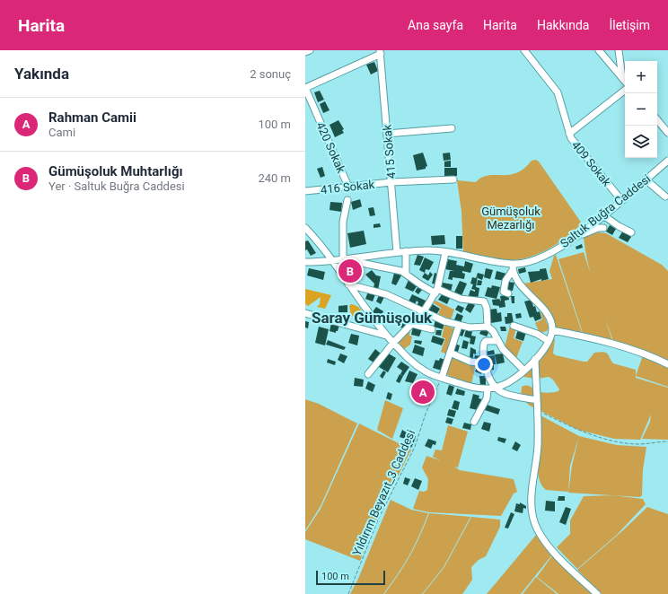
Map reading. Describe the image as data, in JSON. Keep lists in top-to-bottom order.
{
  "streets": {
    "street": [
      "420 Sokak",
      "415 Sokak",
      "409 Sokak",
      "416 Sokak",
      "Saltuk Buğra Caddesi"
    ],
    "path": ["Yıldırım Beyazıt_3 Caddesi"]
  },
  "crossings": [
    ["420 Sokak", "416 Sokak"],
    ["415 Sokak", "416 Sokak"],
    ["415 Sokak", "Saltuk Buğra Caddesi"],
    ["409 Sokak", "Saltuk Buğra Caddesi"]
  ],
  "districts": ["Saray Gümüşoluk"],
  "parks": ["Gümüşoluk Mezarlığı"],
  "scale_bar": "100 m",
  "page": {
    "header": "Harita",
    "nav": [
      "Ana sayfa",
      "Harita",
      "Hakkında",
      "İletişim"
    ],
    "heading": ["Yakında", "2 sonuç"],
    "map_buttons": ["+", "−"],
    "list": [
      {
        "mark": "A",
        "name": "Rahman Camii",
        "note": "Cami",
        "value": "100 m"
      },
      {
        "mark": "B",
        "name": "Gümüşoluk Muhtarlığı",
        "note": "Yer · Saltuk Buğra Caddesi",
        "value": "240 m"
      }
    ],
    "pins": ["B", "A"],
    "scale": "100 m"
  }
}
